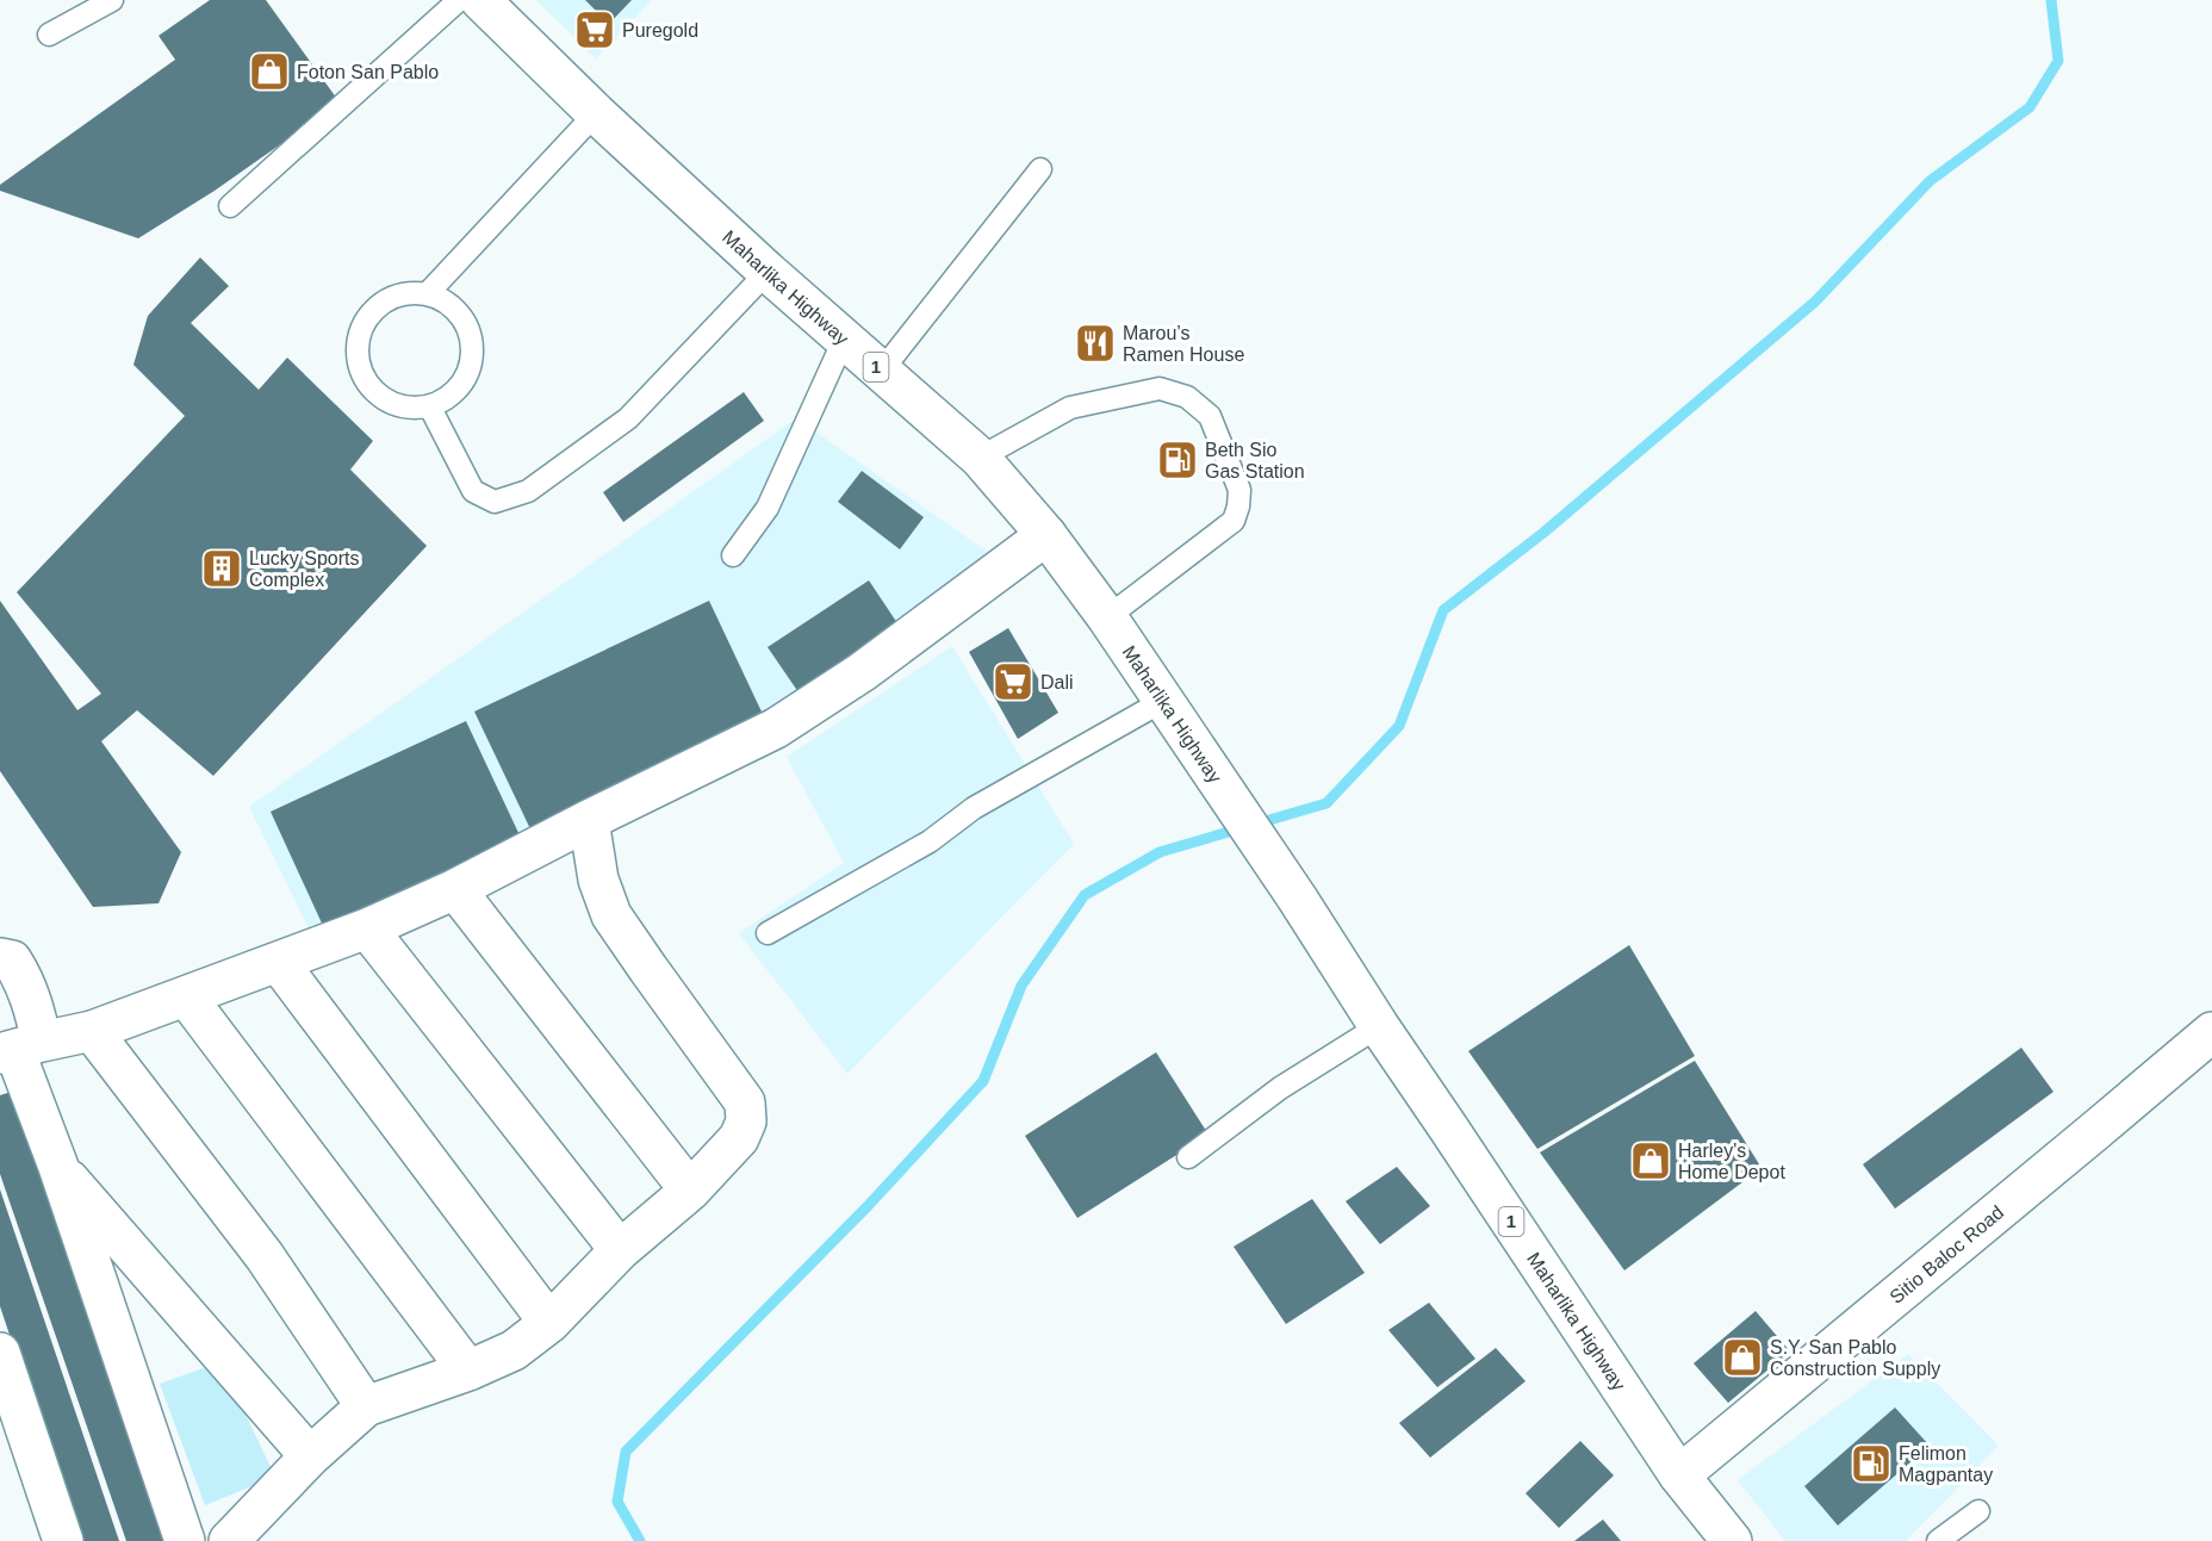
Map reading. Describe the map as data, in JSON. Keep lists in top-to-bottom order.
{
  "streets": {
    "street": ["Maharlika Highway", "1", "Sitio Baloc Road"]
  },
  "crossings": [
    ["Maharlika Highway", "Sitio Baloc Road"]
  ],
  "places": {
    "supermarket": ["Puregold", "Dali"],
    "shop": ["Foton San Pablo", "Harley's Home Depot", "S.Y. San Pablo Construction Supply"],
    "restaurant": ["Marou’s Ramen House"],
    "fuel station": ["Beth Sio Gas Station", "Felimon Magpantay"],
    "building": ["Lucky Sports Complex"]
  }
}
